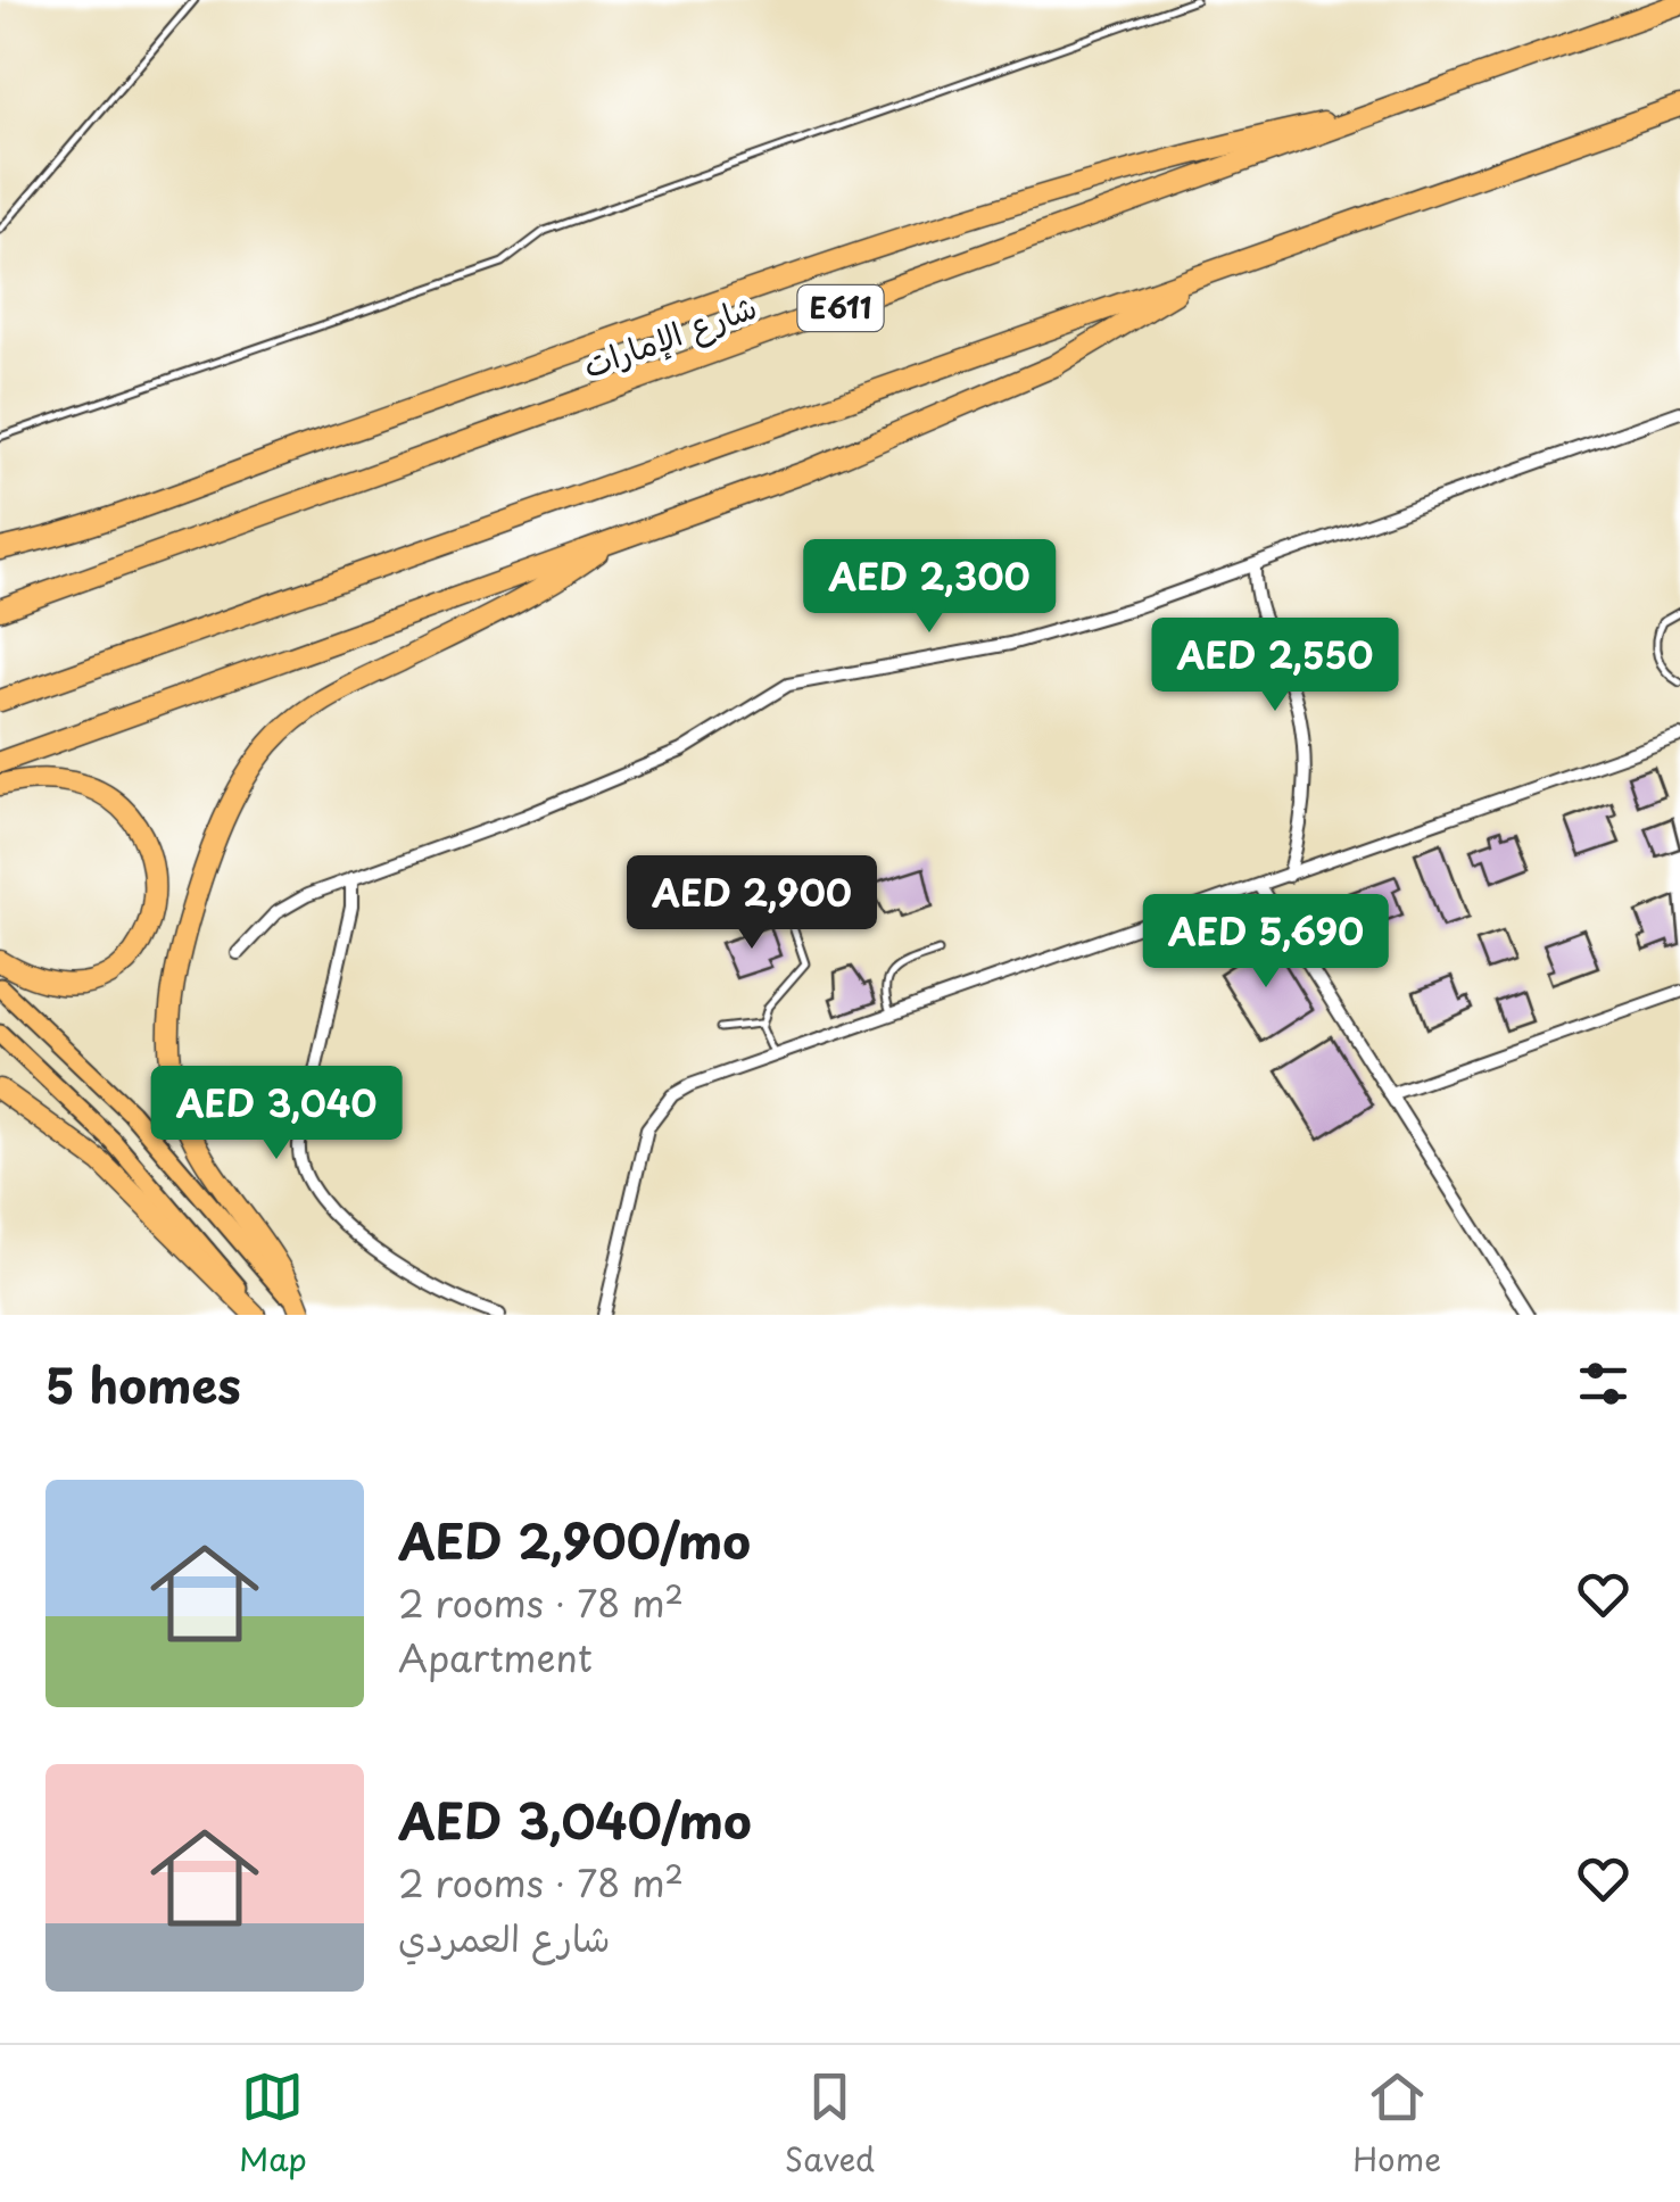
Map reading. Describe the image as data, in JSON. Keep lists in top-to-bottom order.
{
  "streets": {
    "highway": ["E611", "شارع الإمارات"]
  },
  "page": {
    "price": [
      "AED 2,300",
      "AED 2,550",
      "AED 2,900",
      "AED 5,690",
      "AED 3,040"
    ],
    "heading": "5 homes",
    "list": [
      {
        "name": "AED 2,900/mo",
        "note": "2 rooms · 78 m² · Apartment"
      },
      {
        "name": "AED 3,040/mo",
        "note": "2 rooms · 78 m² · شارع العمردي"
      }
    ],
    "tabs": ["Map", "Saved", "Home"]
  }
}
